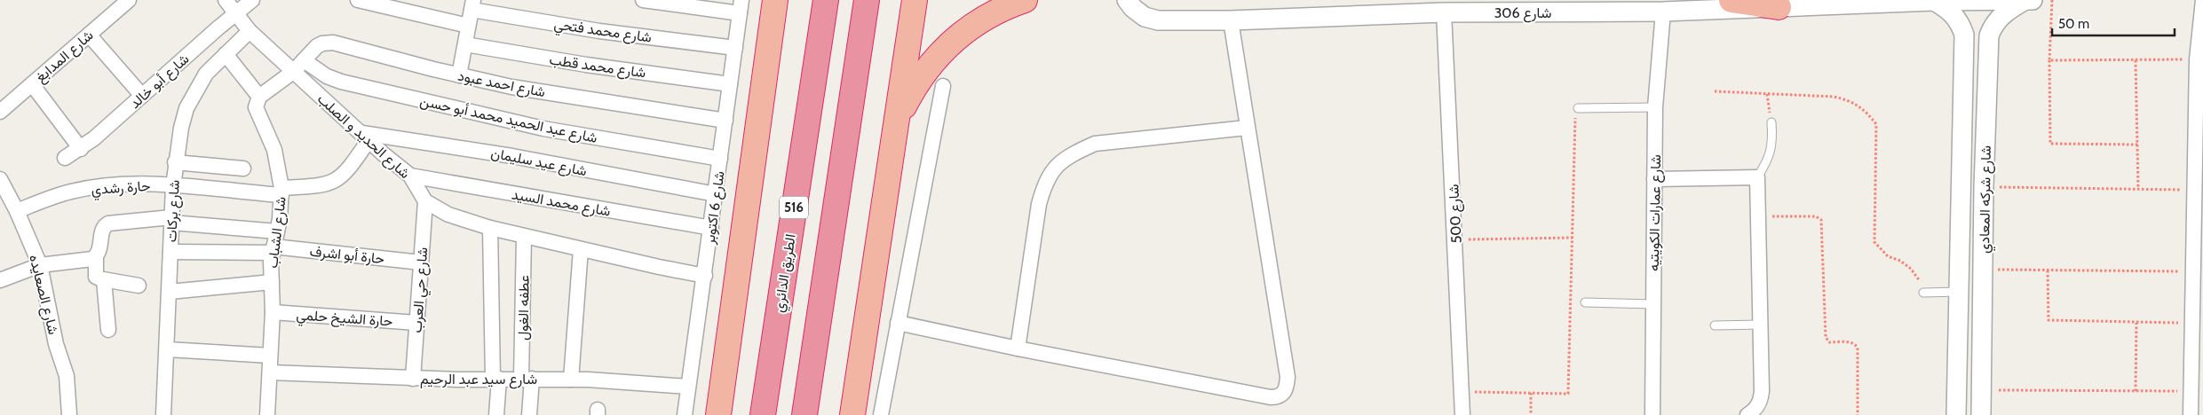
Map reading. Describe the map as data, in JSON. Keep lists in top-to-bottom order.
{
  "streets": {
    "highway": ["516", "الطريق الدائري"],
    "street": [
      "شارع 306",
      "شارع محمد فتحي",
      "شارع المدابغ",
      "شارع محمد قطب",
      "شارع أبو خالد",
      "شارع احمد عبود",
      "شارع عبد الحميد محمد أبو حسن",
      "شارع الحديد و الصلب",
      "شارع عيد سليمان",
      "حارة رشدي",
      "شارع شركه المعادي",
      "شارع محمد السيد",
      "شارع 6 اكتوبر",
      "شارع بركات",
      "شارع عمارات الكويتيه",
      "شارع 500",
      "شارع الشباب",
      "حارة أبو اشرف",
      "شارع حي العرب",
      "شارع الصعايده",
      "عطفه الغول",
      "حارة الشيخ حلمي",
      "شارع سيد عبد الرحيم"
    ]
  },
  "crossings": [
    ["شارع 306", "شارع شركه المعادي"],
    ["شارع 306", "شارع عمارات الكويتيه"],
    ["شارع 306", "شارع 500"],
    ["شارع محمد فتحي", "شارع 6 اكتوبر"],
    ["شارع محمد قطب", "شارع 6 اكتوبر"],
    ["شارع أبو خالد", "شارع الحديد و الصلب"],
    ["شارع احمد عبود", "شارع عبد الحميد محمد أبو حسن"],
    ["شارع احمد عبود", "شارع الحديد و الصلب"],
    ["شارع احمد عبود", "شارع 6 اكتوبر"],
    ["شارع عبد الحميد محمد أبو حسن", "شارع 6 اكتوبر"],
    ["شارع الحديد و الصلب", "شارع عيد سليمان"],
    ["شارع الحديد و الصلب", "حارة رشدي"],
    ["شارع الحديد و الصلب", "شارع محمد السيد"],
    ["شارع الحديد و الصلب", "شارع 6 اكتوبر"],
    ["شارع الحديد و الصلب", "شارع بركات"],
    ["شارع الحديد و الصلب", "شارع حي العرب"],
    ["شارع الحديد و الصلب", "عطفه الغول"],
    ["شارع عيد سليمان", "حارة رشدي"],
    ["شارع عيد سليمان", "شارع 6 اكتوبر"],
    ["حارة رشدي", "شارع بركات"],
    ["حارة رشدي", "شارع الشباب"],
    ["حارة رشدي", "شارع الصعايده"],
    ["شارع محمد السيد", "شارع 6 اكتوبر"],
    ["شارع 6 اكتوبر", "شارع سيد عبد الرحيم"],
    ["شارع بركات", "حارة أبو اشرف"],
    ["شارع الشباب", "حارة أبو اشرف"],
    ["شارع الشباب", "حارة الشيخ حلمي"],
    ["شارع الشباب", "شارع سيد عبد الرحيم"],
    ["حارة أبو اشرف", "شارع حي العرب"],
    ["شارع حي العرب", "حارة الشيخ حلمي"],
    ["شارع حي العرب", "شارع سيد عبد الرحيم"],
    ["عطفه الغول", "شارع سيد عبد الرحيم"]
  ],
  "scale_bar": "50 m"
}
